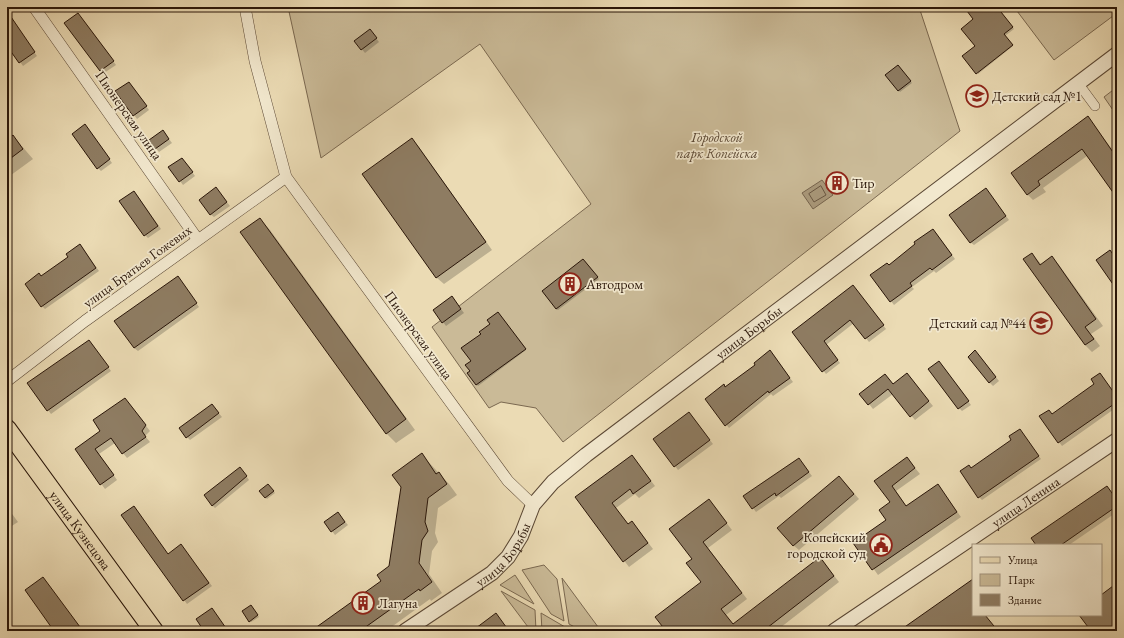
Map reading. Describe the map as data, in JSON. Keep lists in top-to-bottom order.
{
  "streets": {
    "main road": ["улица Кузнецова"],
    "street": [
      "Пионерская улица",
      "улица Братьев Гожевых",
      "улица Борьбы",
      "улица Ленина"
    ]
  },
  "crossings": [
    ["Пионерская улица", "улица Братьев Гожевых"],
    ["Пионерская улица", "улица Борьбы"]
  ],
  "parks": ["Городской парк Копейска"],
  "places": {
    "school or university": ["Детский сад №1", "Детский сад №44"],
    "building": ["Тир", "Автодром", "Лагуна"],
    "public building": ["Копейский городской суд"]
  },
  "legend": ["Улица", "Парк", "Здание"]
}
